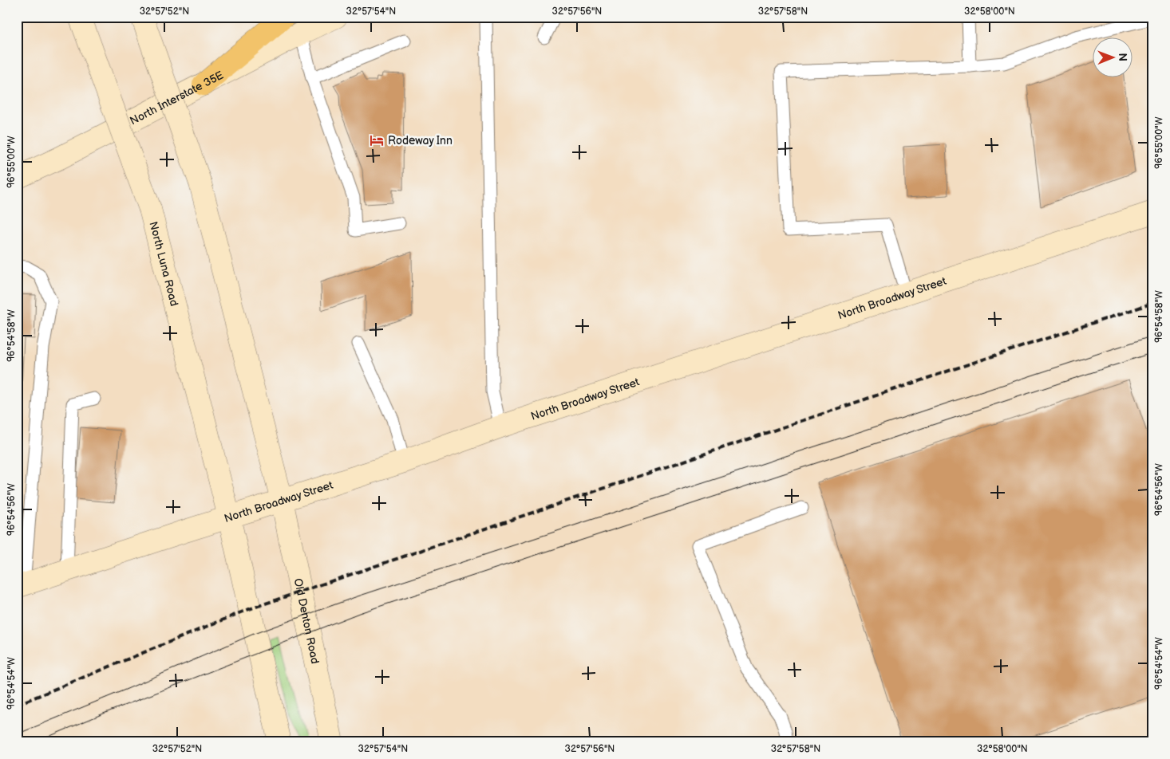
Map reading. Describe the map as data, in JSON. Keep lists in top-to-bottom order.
{
  "streets": {
    "main road": [
      "North Interstate 35E",
      "North Luna Road",
      "North Broadway Street",
      "Old Denton Road"
    ]
  },
  "crossings": [
    ["North Luna Road", "North Broadway Street"],
    ["North Broadway Street", "Old Denton Road"]
  ],
  "places": {
    "hotel": ["Rodeway Inn"]
  },
  "north": "right",
  "coordinates": [
    "32°57'52\"N",
    "32°57'54\"N",
    "32°57'56\"N",
    "32°57'58\"N",
    "32°58'00\"N",
    "96°55'00\"W",
    "96°54'58\"W",
    "96°54'56\"W",
    "96°54'54\"W"
  ]
}
